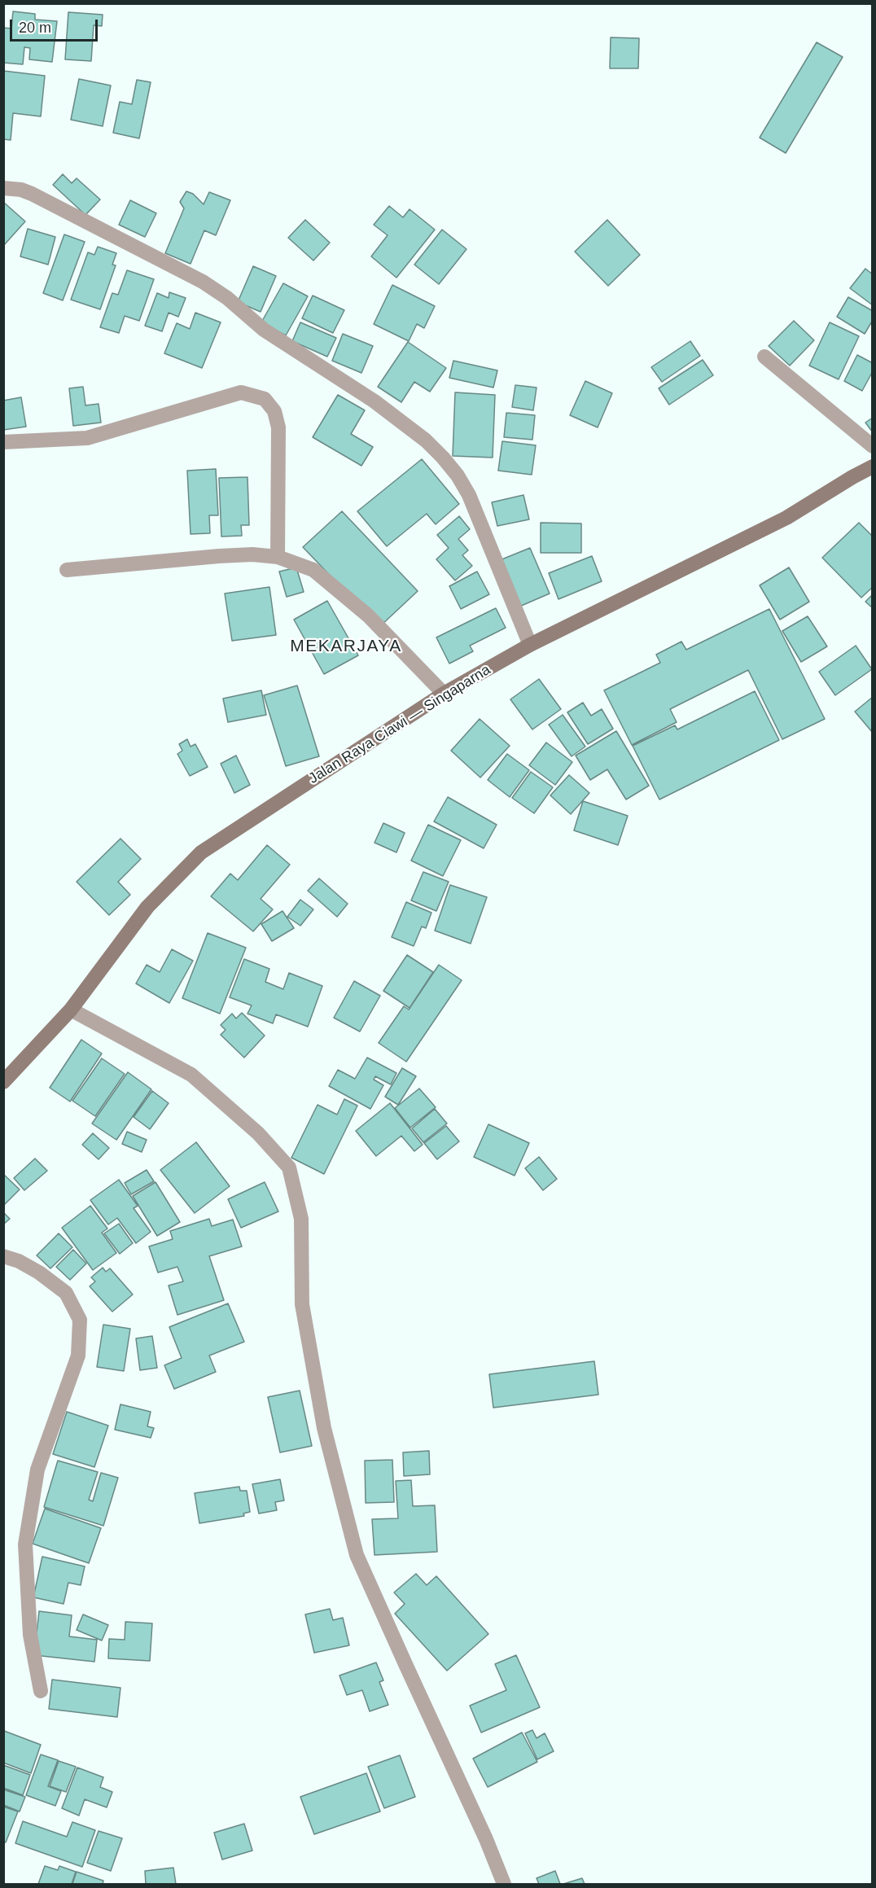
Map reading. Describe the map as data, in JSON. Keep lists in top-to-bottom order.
{
  "streets": {
    "main road": ["Jalan Raya Ciawi — Singaparna"]
  },
  "districts": ["MEKARJAYA"],
  "scale_bar": "20 m"
}
